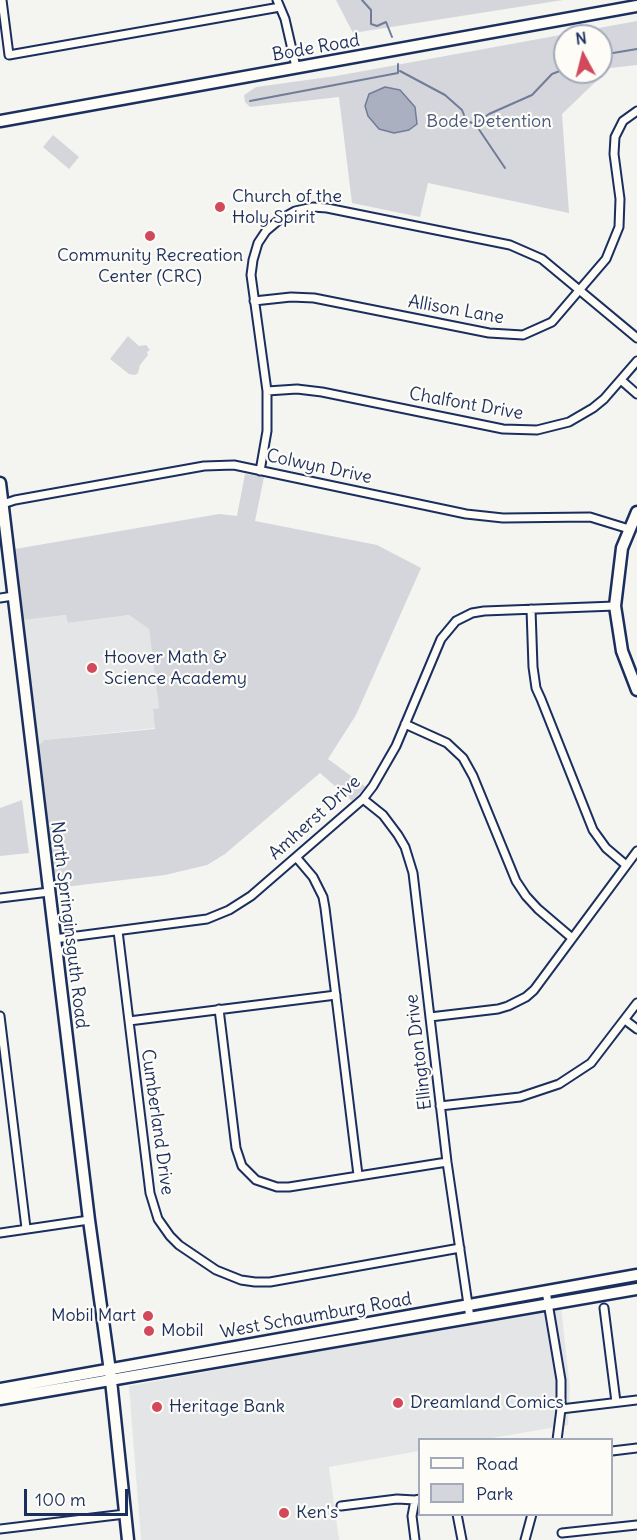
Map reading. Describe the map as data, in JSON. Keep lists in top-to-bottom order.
{
  "streets": {
    "street": [
      "Bode Road",
      "Allison Lane",
      "Chalfont Drive",
      "Colwyn Drive",
      "Amherst Drive",
      "North Springinsguth Road",
      "Ellington Drive",
      "Cumberland Drive",
      "West Schaumburg Road"
    ]
  },
  "crossings": [
    ["Colwyn Drive", "North Springinsguth Road"],
    ["Amherst Drive", "North Springinsguth Road"],
    ["Amherst Drive", "Ellington Drive"],
    ["Amherst Drive", "Cumberland Drive"],
    ["North Springinsguth Road", "West Schaumburg Road"],
    ["Ellington Drive", "Cumberland Drive"],
    ["Ellington Drive", "West Schaumburg Road"]
  ],
  "parks": ["Bode Detention"],
  "places": [
    "Church of the Holy Spirit",
    "Community Recreation Center (CRC)",
    "Hoover Math & Science Academy",
    "Mobil Mart",
    "Mobil",
    "Dreamland Comics",
    "Heritage Bank",
    "Ken's"
  ],
  "legend": ["Road", "Park"],
  "scale_bar": "100 m",
  "north": "top"
}
